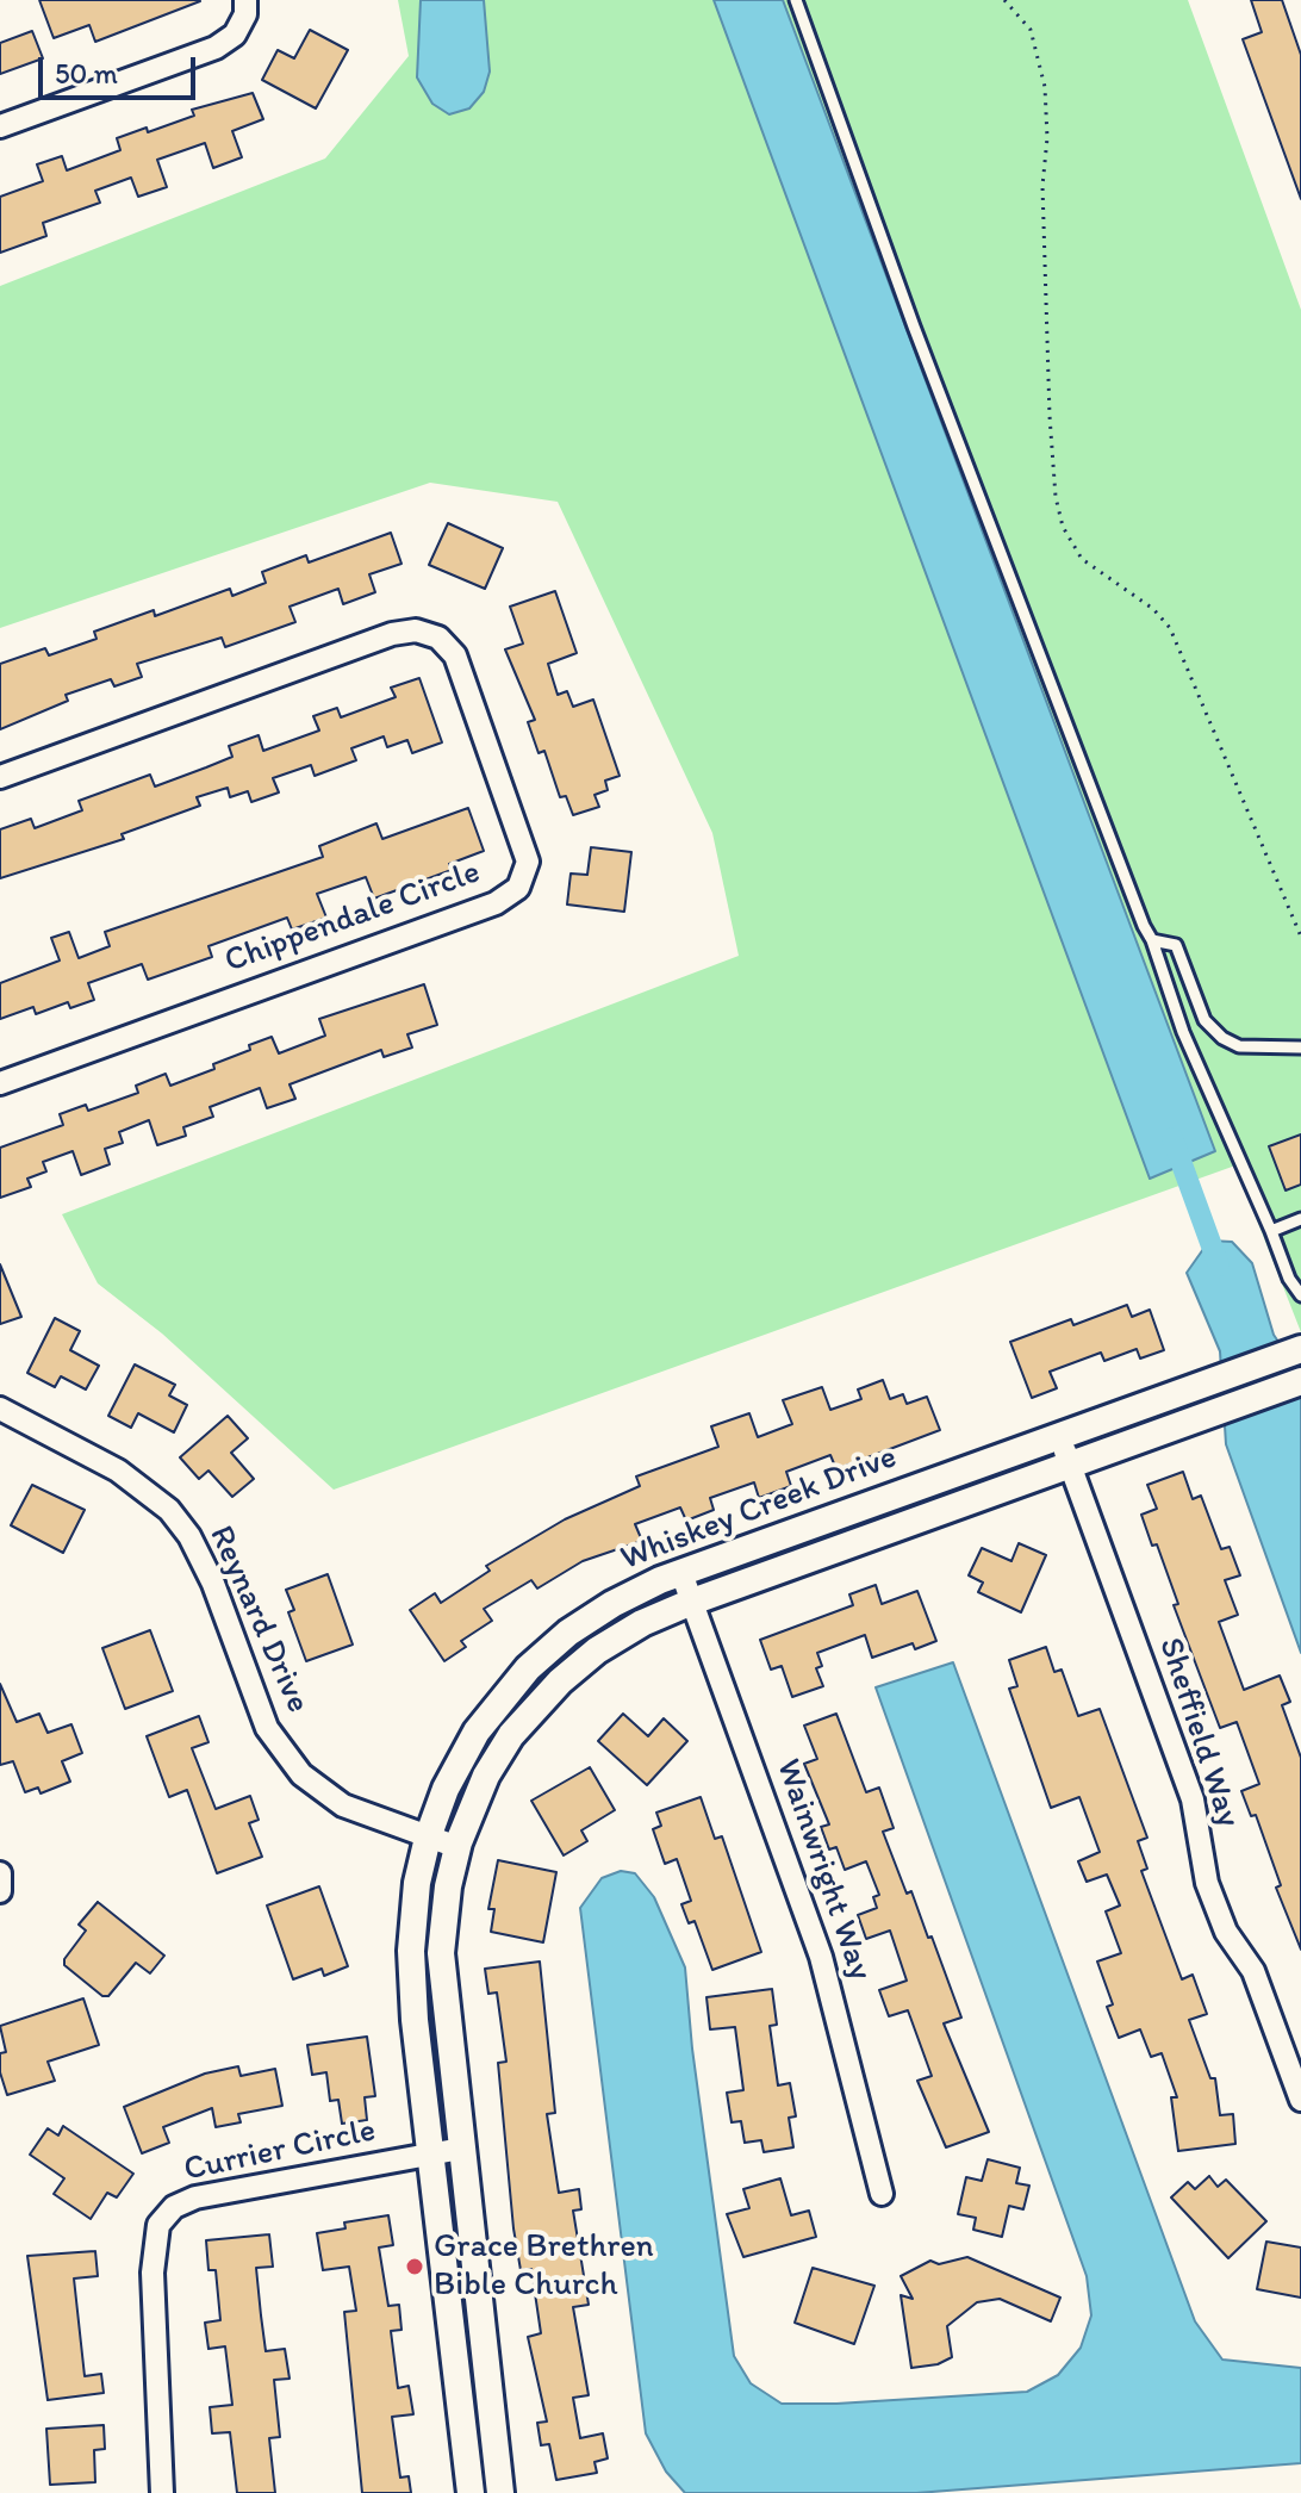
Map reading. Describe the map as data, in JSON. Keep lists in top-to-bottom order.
{
  "streets": {
    "street": [
      "Chippendale Circle",
      "Whiskey Creek Drive",
      "Reynard Drive",
      "Sheffield Way",
      "Wainwright Way",
      "Currier Circle"
    ]
  },
  "crossings": [
    ["Whiskey Creek Drive", "Reynard Drive"],
    ["Whiskey Creek Drive", "Sheffield Way"],
    ["Whiskey Creek Drive", "Wainwright Way"],
    ["Whiskey Creek Drive", "Currier Circle"]
  ],
  "places": ["Grace Brethren Bible Church"],
  "scale_bar": "50 m"
}
